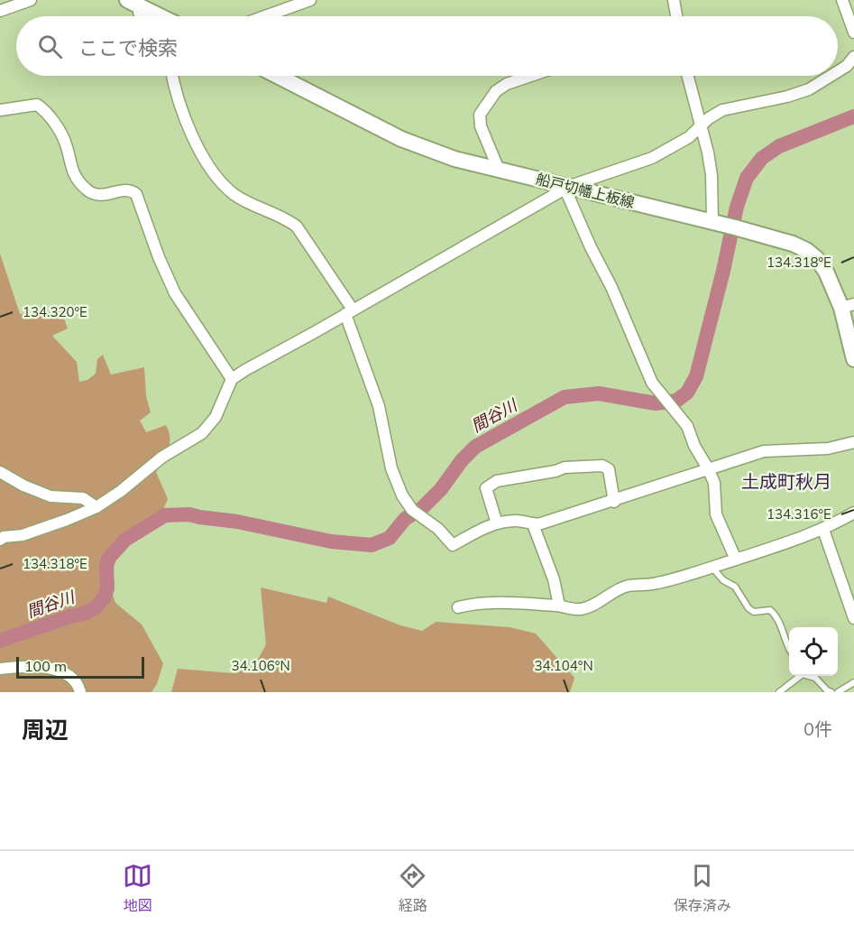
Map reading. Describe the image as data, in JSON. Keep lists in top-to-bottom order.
{
  "streets": {
    "main road": ["船戸切幡上板線"]
  },
  "districts": ["土成町秋月"],
  "water": ["間谷川"],
  "scale_bar": "100 m",
  "page": {
    "search": "ここで検索",
    "scale": "100 m",
    "heading": ["周辺", "0件"],
    "nav": ["地図", "経路", "保存済み"]
  },
  "coordinates": [
    "134.318°E",
    "134.320°E",
    "134.316°E",
    "34.106°N",
    "34.104°N"
  ]
}
